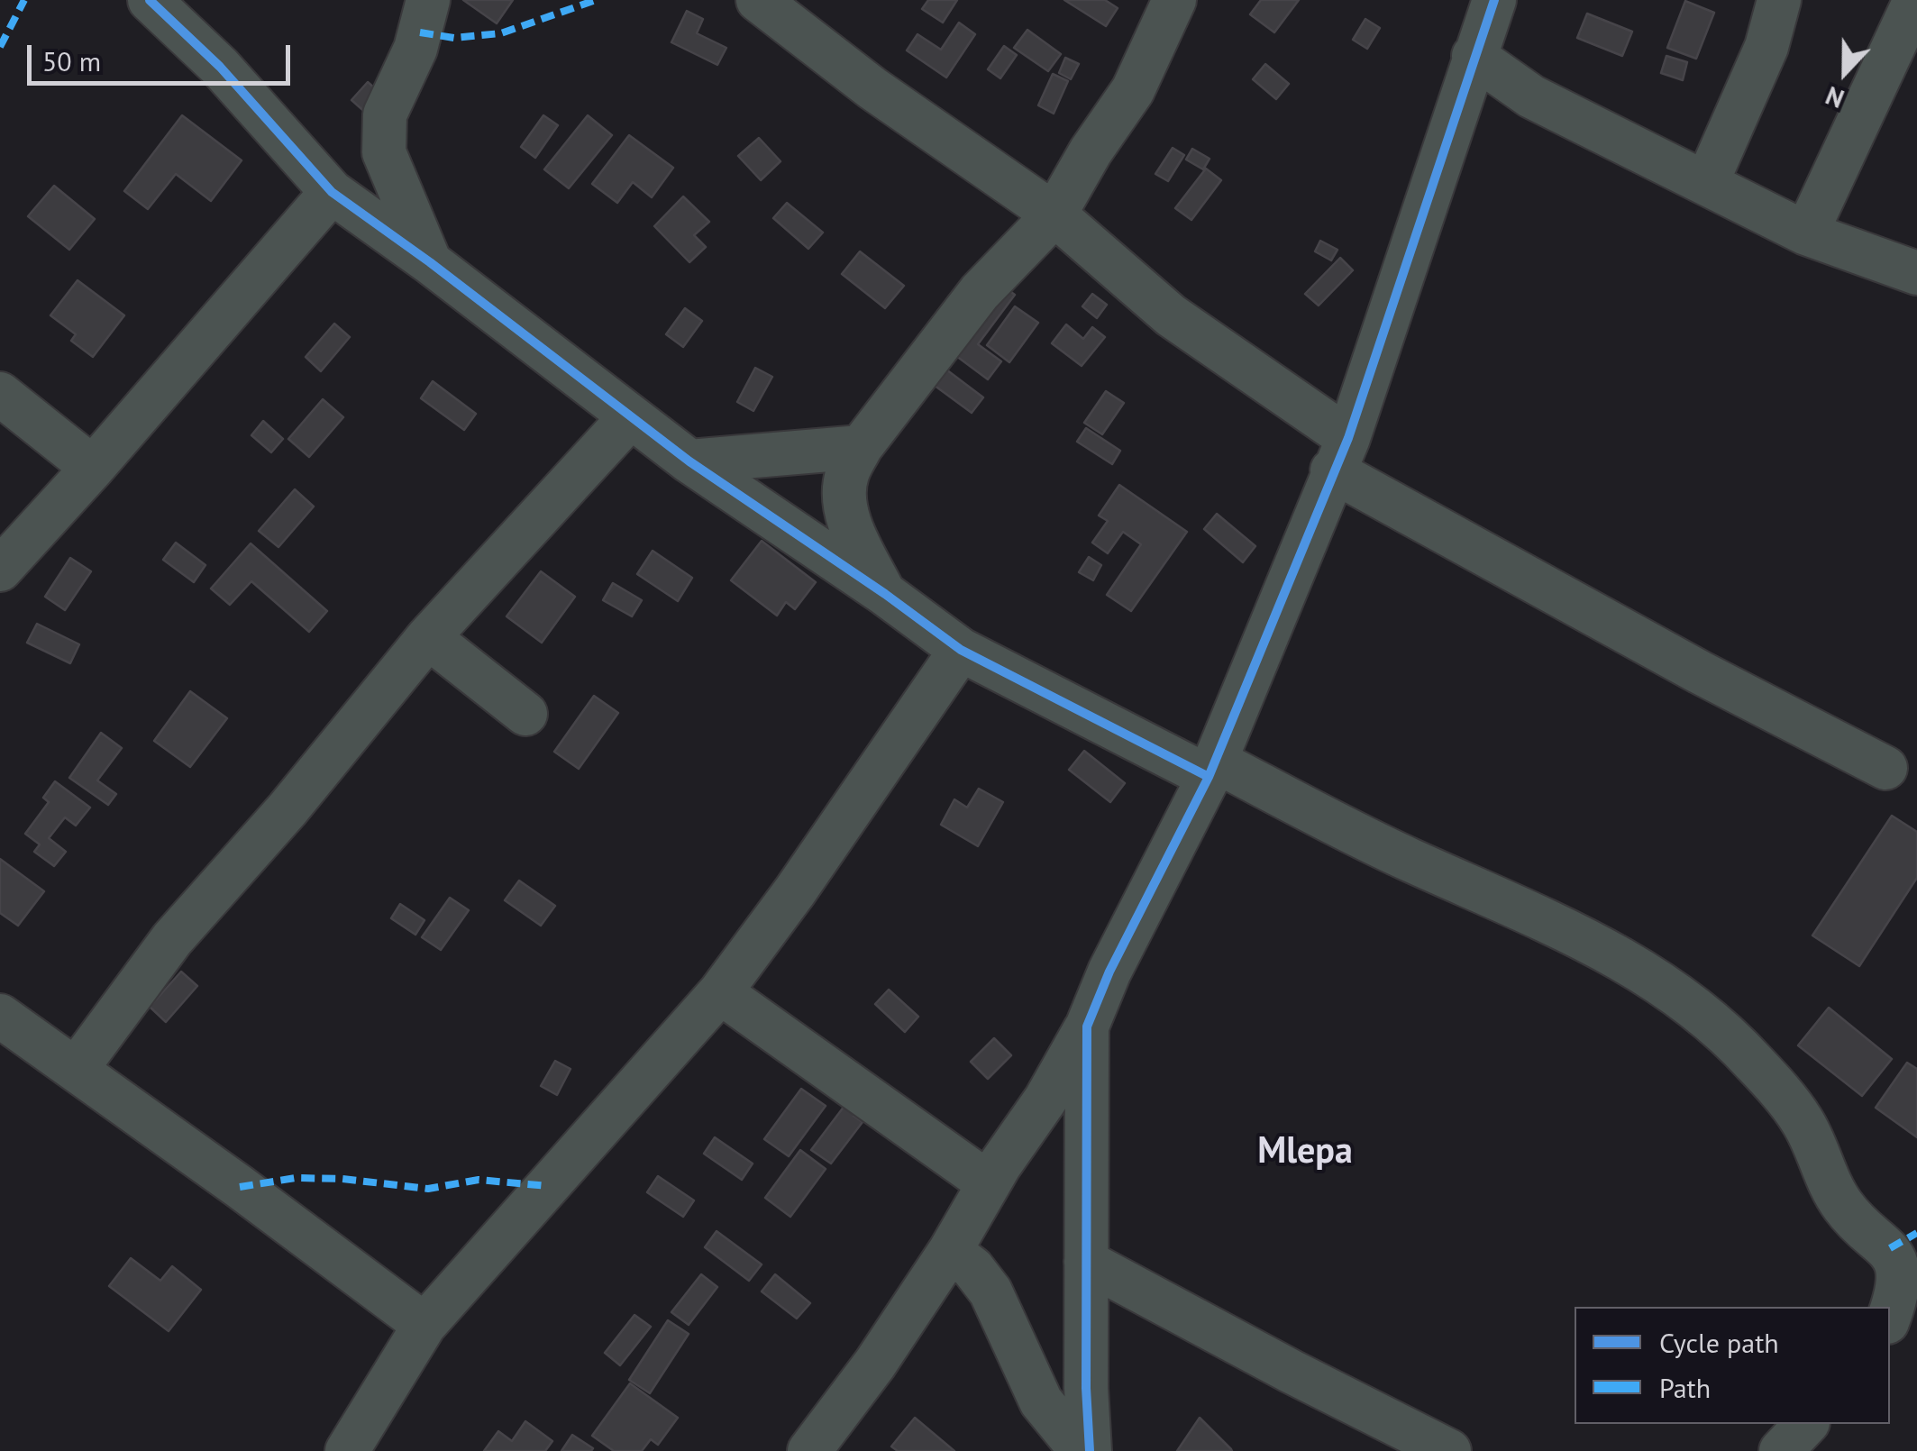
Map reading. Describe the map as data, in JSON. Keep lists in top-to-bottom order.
{
  "districts": ["Mlepa"],
  "legend": ["Cycle path", "Path"],
  "scale_bar": "50 m",
  "north": "bottom"
}
